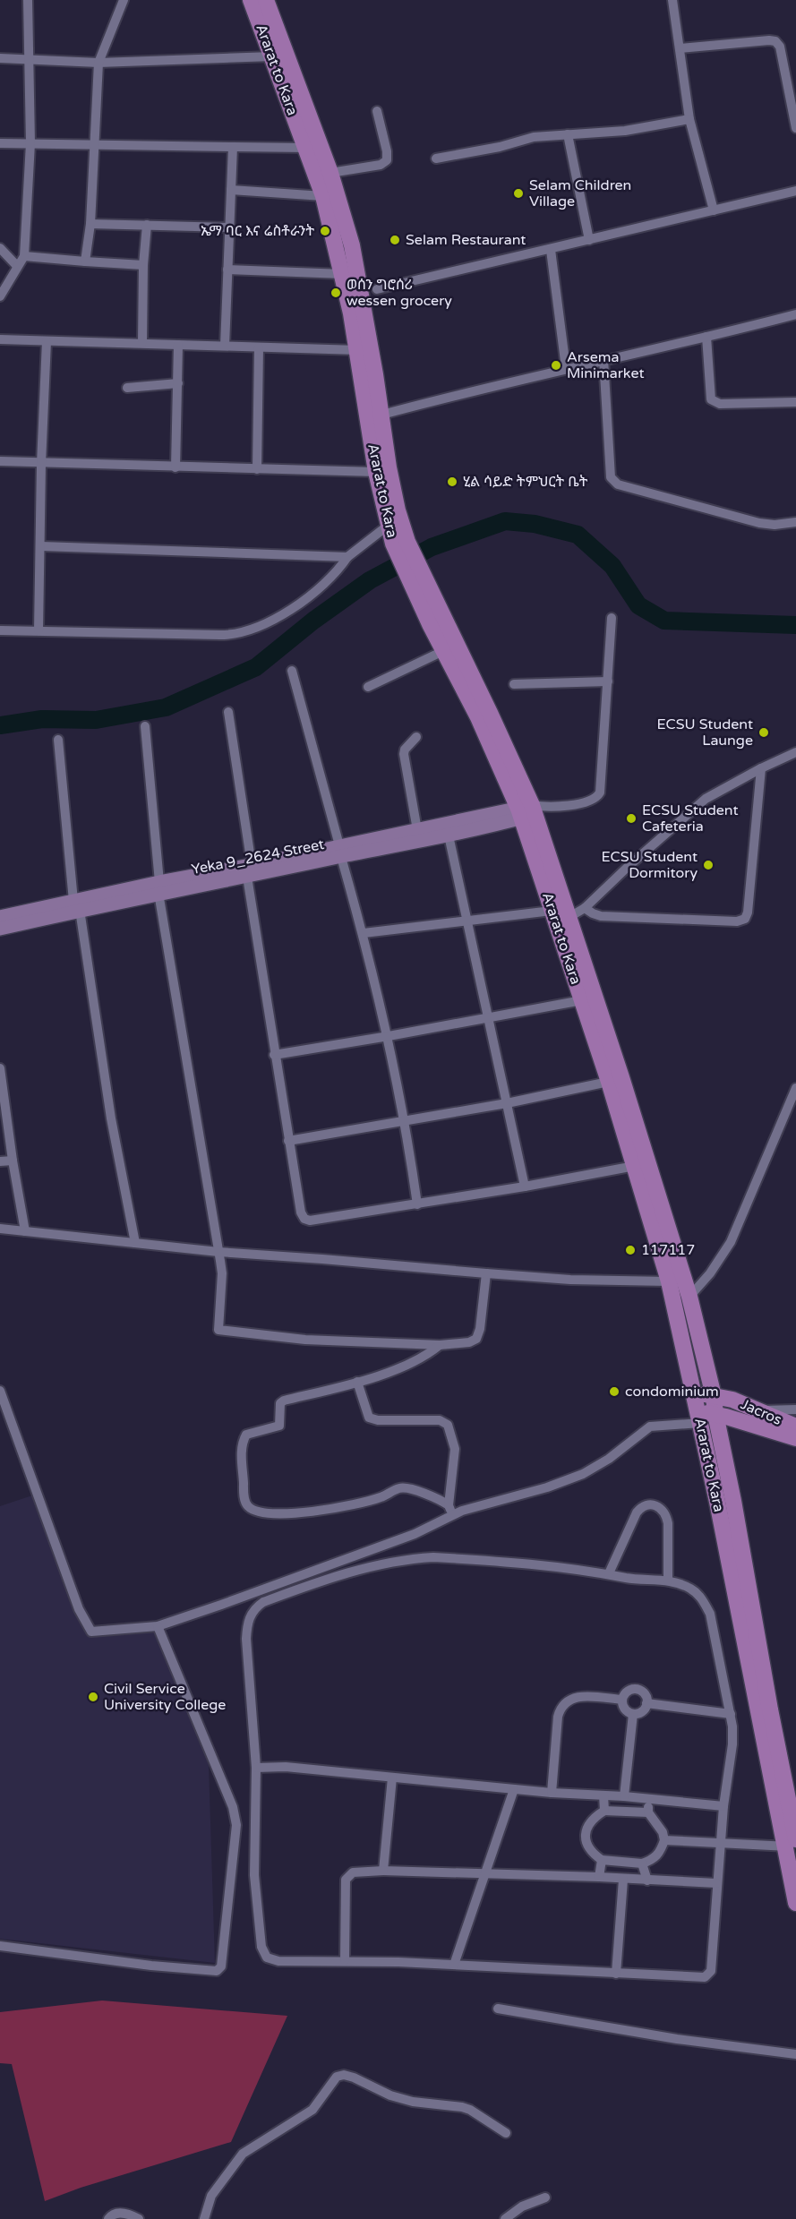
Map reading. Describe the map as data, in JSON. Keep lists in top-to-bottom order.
{
  "streets": {
    "main road": ["Ararat to Kara", "Yeka 9_2624 Street", "Jacros"]
  },
  "crossings": [
    ["Ararat to Kara", "Yeka 9_2624 Street"],
    ["Ararat to Kara", "Jacros"]
  ],
  "places": [
    "Selam Children Village",
    "ኤማ ባር እና ሬስቶራንት",
    "Selam Restaurant",
    "ወሰን ግሮሰሪ wessen grocery",
    "Arsema Minimarket",
    "ሂል ሳይድ ትምህርት ቤት",
    "ECSU Student Launge",
    "ECSU Student Cafeteria",
    "ECSU Student Dormitory",
    "117117",
    "condominium",
    "Civil Service University College"
  ]
}
